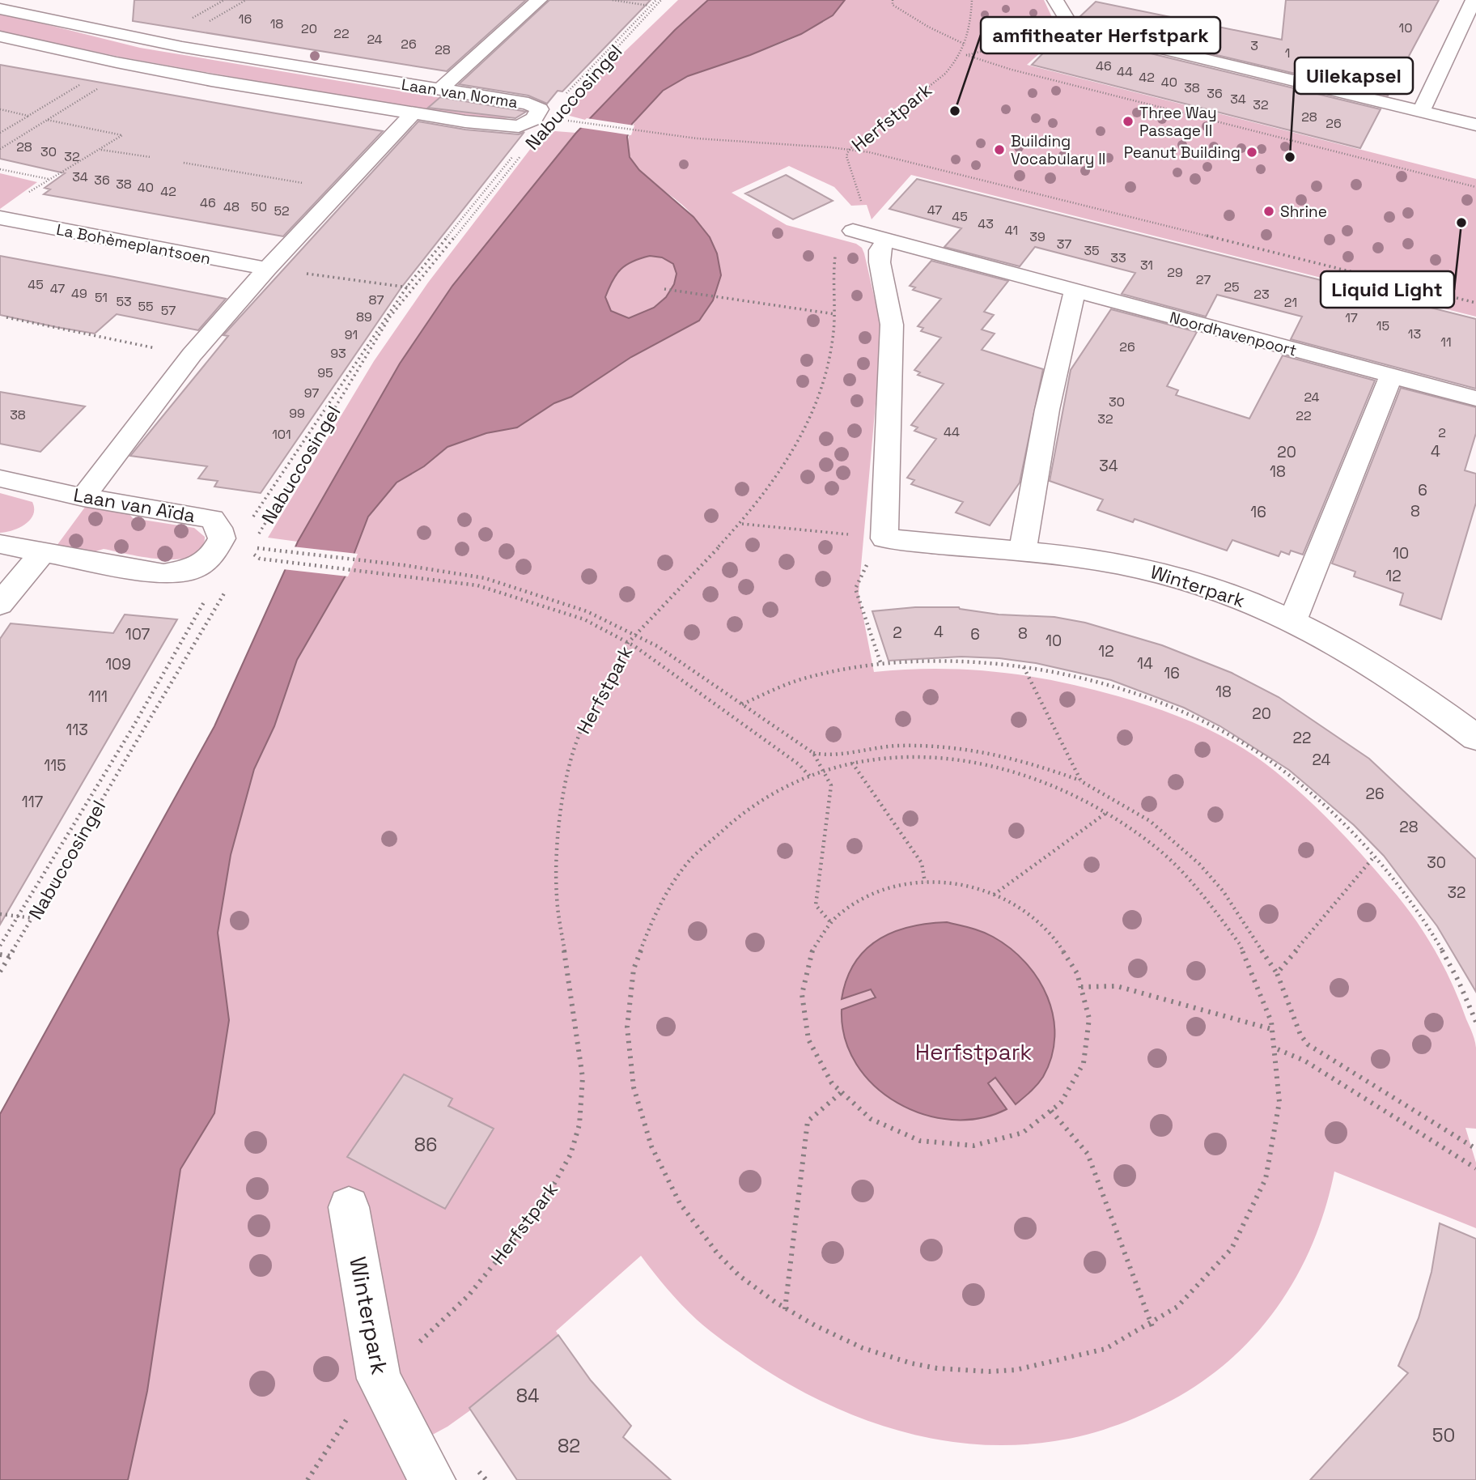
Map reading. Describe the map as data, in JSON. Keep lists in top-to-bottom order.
{
  "streets": {
    "street": [
      "Laan van Norma",
      "La Bohèmeplantsoen",
      "Noordhavenpoort",
      "Laan van Aïda",
      "Winterpark"
    ],
    "path": ["Nabuccosingel", "Herfstpark"]
  },
  "crossings": [
    ["Herfstpark", "Noordhavenpoort"],
    ["Herfstpark", "Winterpark"]
  ],
  "parks": ["Herfstpark"],
  "places": [
    "amfitheater Herfstpark",
    "Three Way Passage II",
    "Building Vocabulary II",
    "Peanut Building",
    "Uilekapsel",
    "Shrine",
    "Liquid Light"
  ],
  "house_numbers": [
    "16",
    "18",
    "10",
    "20",
    "22",
    "24",
    "26",
    "3",
    "28",
    "1",
    "46",
    "44",
    "42",
    "40",
    "38",
    "36",
    "34",
    "32",
    "28",
    "26",
    "28",
    "30",
    "32",
    "34",
    "36",
    "38",
    "40",
    "42",
    "46",
    "48",
    "50",
    "47",
    "52",
    "45",
    "43",
    "41",
    "39",
    "37",
    "35",
    "33",
    "31",
    "29",
    "27",
    "45",
    "25",
    "47",
    "49",
    "23",
    "51",
    "87",
    "53",
    "21",
    "55",
    "57",
    "89",
    "17",
    "15",
    "13",
    "91",
    "11",
    "26",
    "93",
    "95",
    "97",
    "24",
    "30",
    "99",
    "38",
    "22",
    "32",
    "44",
    "2",
    "101",
    "4",
    "20",
    "34",
    "18",
    "6",
    "8",
    "16",
    "10",
    "12",
    "4",
    "2",
    "8",
    "107",
    "6",
    "10",
    "12",
    "14",
    "109",
    "16",
    "18",
    "111",
    "20",
    "113",
    "22",
    "24",
    "115",
    "26",
    "117",
    "28",
    "30",
    "32",
    "86",
    "84",
    "50",
    "82"
  ]
}
